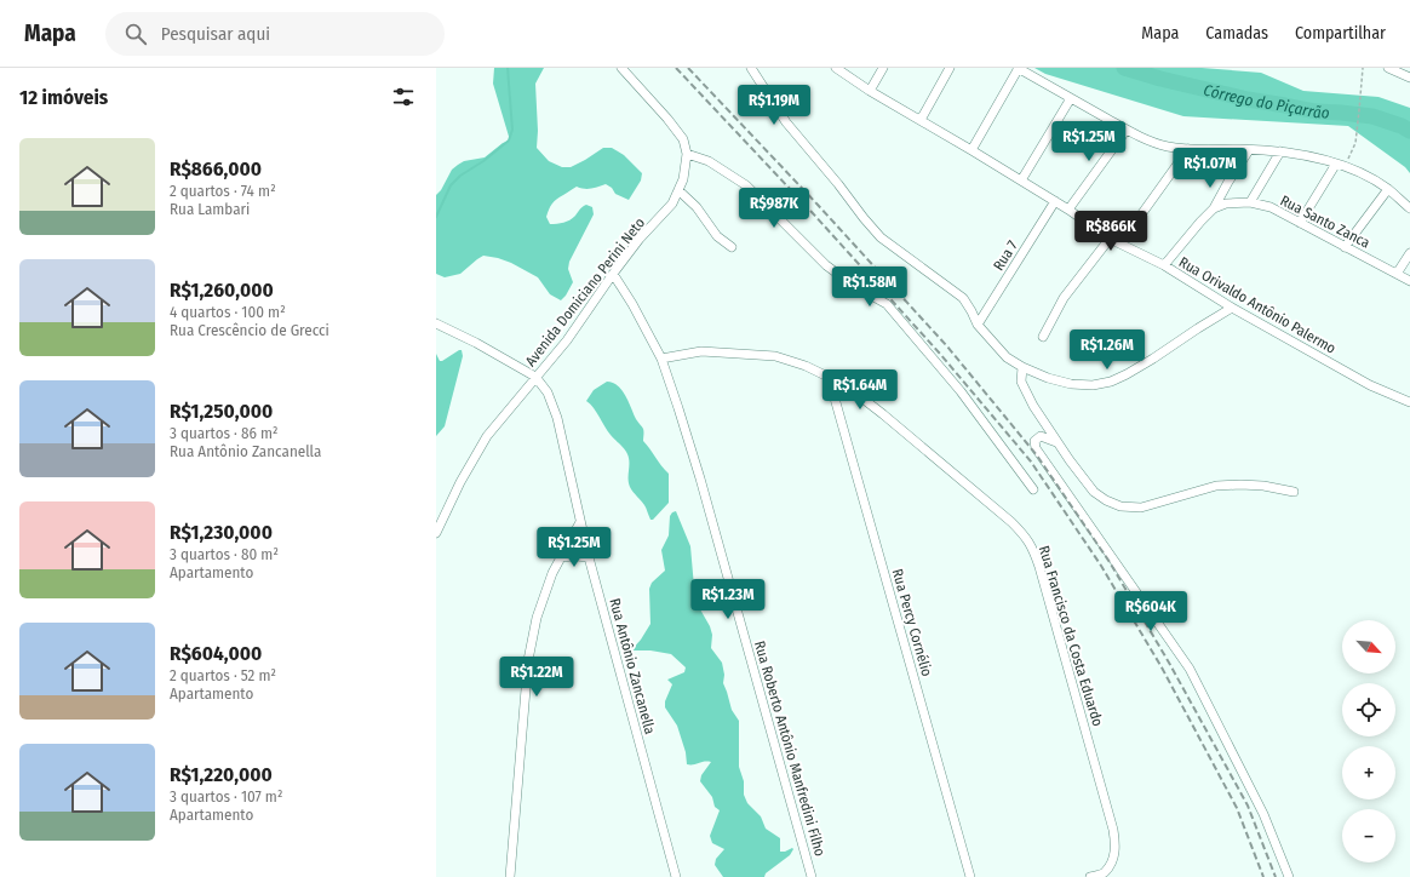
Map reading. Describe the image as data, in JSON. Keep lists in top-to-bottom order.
{
  "streets": {
    "street": [
      "Rua Santo Zanca",
      "Rua 7",
      "Avenida Domiciano Perini Neto",
      "Rua Orivaldo Antônio Palermo",
      "Rua Percy Cornélio",
      "Rua Francisco da Costa Eduardo",
      "Rua Antônio Zancanella",
      "Rua Roberto Antônio Manfredini Filho"
    ]
  },
  "crossings": [
    ["Rua 7", "Rua Orivaldo Antônio Palermo"],
    ["Avenida Domiciano Perini Neto", "Rua Antônio Zancanella"],
    ["Avenida Domiciano Perini Neto", "Rua Roberto Antônio Manfredini Filho"],
    ["Rua Percy Cornélio", "Rua Francisco da Costa Eduardo"],
    ["Rua Francisco da Costa Eduardo", "Rua Roberto Antônio Manfredini Filho"]
  ],
  "water": ["Córrego do Piçarrão"],
  "north": "bottom right",
  "page": {
    "header": "Mapa",
    "search": "Pesquisar aqui",
    "nav": ["Mapa", "Camadas", "Compartilhar"],
    "heading": "12 imóveis",
    "price": [
      "R$1.19M",
      "R$1.25M",
      "R$1.07M",
      "R$987K",
      "R$866K",
      "R$1.58M",
      "R$1.26M",
      "R$1.64M",
      "R$1.25M",
      "R$1.23M",
      "R$604K",
      "R$1.22M"
    ],
    "list": [
      {
        "name": "R$866,000",
        "note": "2 quartos · 74 m² · Rua Lambari"
      },
      {
        "name": "R$1,260,000",
        "note": "4 quartos · 100 m² · Rua Crescêncio de Grecci"
      },
      {
        "name": "R$1,250,000",
        "note": "3 quartos · 86 m² · Rua Antônio Zancanella"
      },
      {
        "name": "R$1,230,000",
        "note": "3 quartos · 80 m² · Apartamento"
      },
      {
        "name": "R$604,000",
        "note": "2 quartos · 52 m² · Apartamento"
      },
      {
        "name": "R$1,220,000",
        "note": "3 quartos · 107 m² · Apartamento"
      }
    ],
    "map_buttons": ["+", "−"]
  }
}
